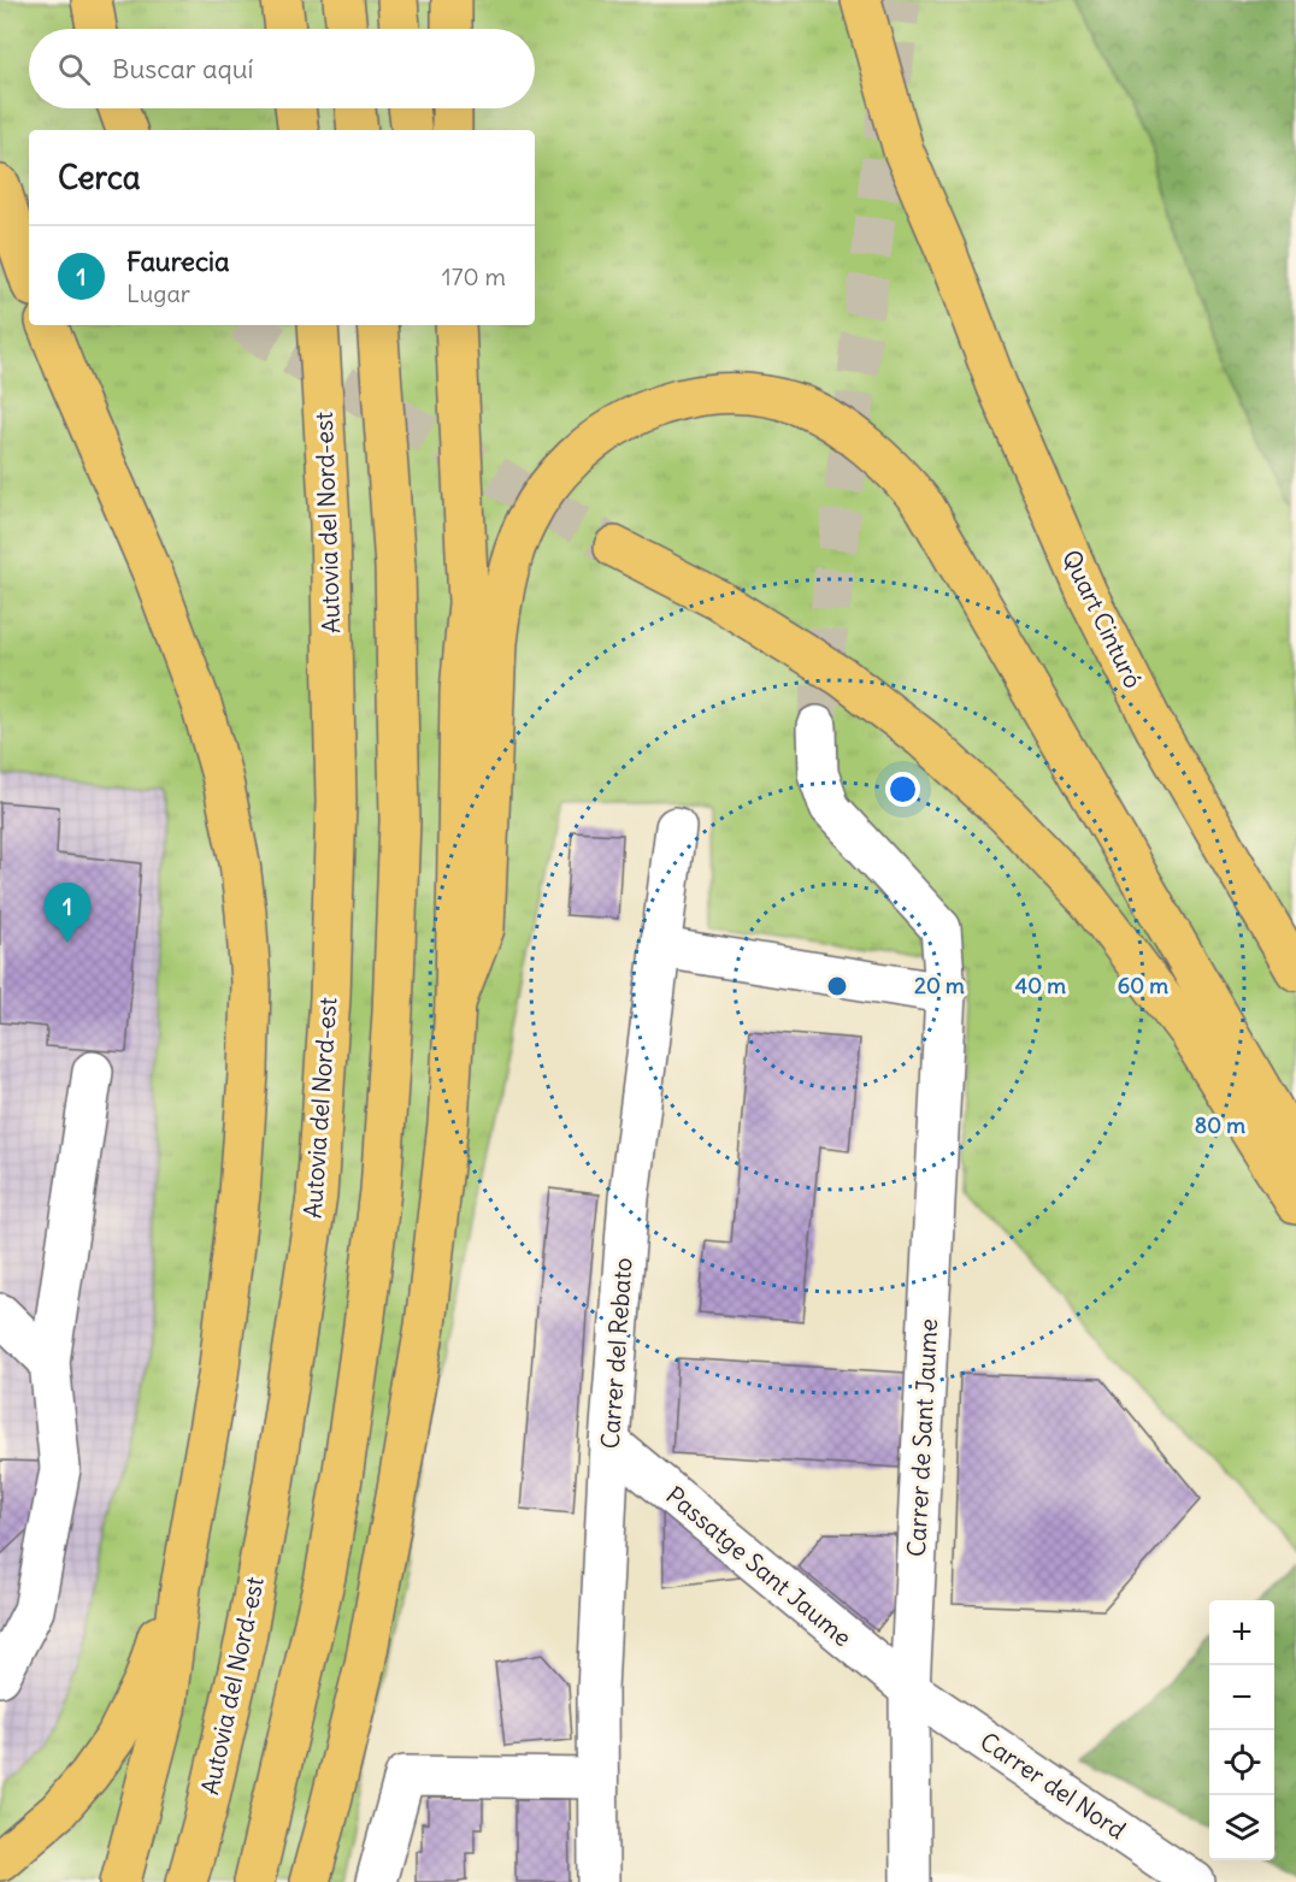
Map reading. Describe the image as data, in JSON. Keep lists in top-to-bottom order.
{
  "streets": {
    "highway": ["Autovia del Nord-est", "Quart Cinturó"],
    "street": [
      "Carrer del Rebato",
      "Carrer de Sant Jaume",
      "Passatge Sant Jaume",
      "Carrer del Nord"
    ]
  },
  "crossings": [
    ["Carrer del Rebato", "Passatge Sant Jaume"],
    ["Carrer de Sant Jaume", "Passatge Sant Jaume"],
    ["Carrer de Sant Jaume", "Carrer del Nord"],
    ["Passatge Sant Jaume", "Carrer del Nord"]
  ],
  "page": {
    "search": "Buscar aquí",
    "heading": "Cerca",
    "list": [
      {
        "mark": "1",
        "name": "Faurecia",
        "note": "Lugar",
        "value": "170 m"
      }
    ],
    "pins": "1",
    "map_buttons": ["+", "−"]
  },
  "rings": [
    "20 m",
    "40 m",
    "60 m",
    "80 m"
  ]
}
